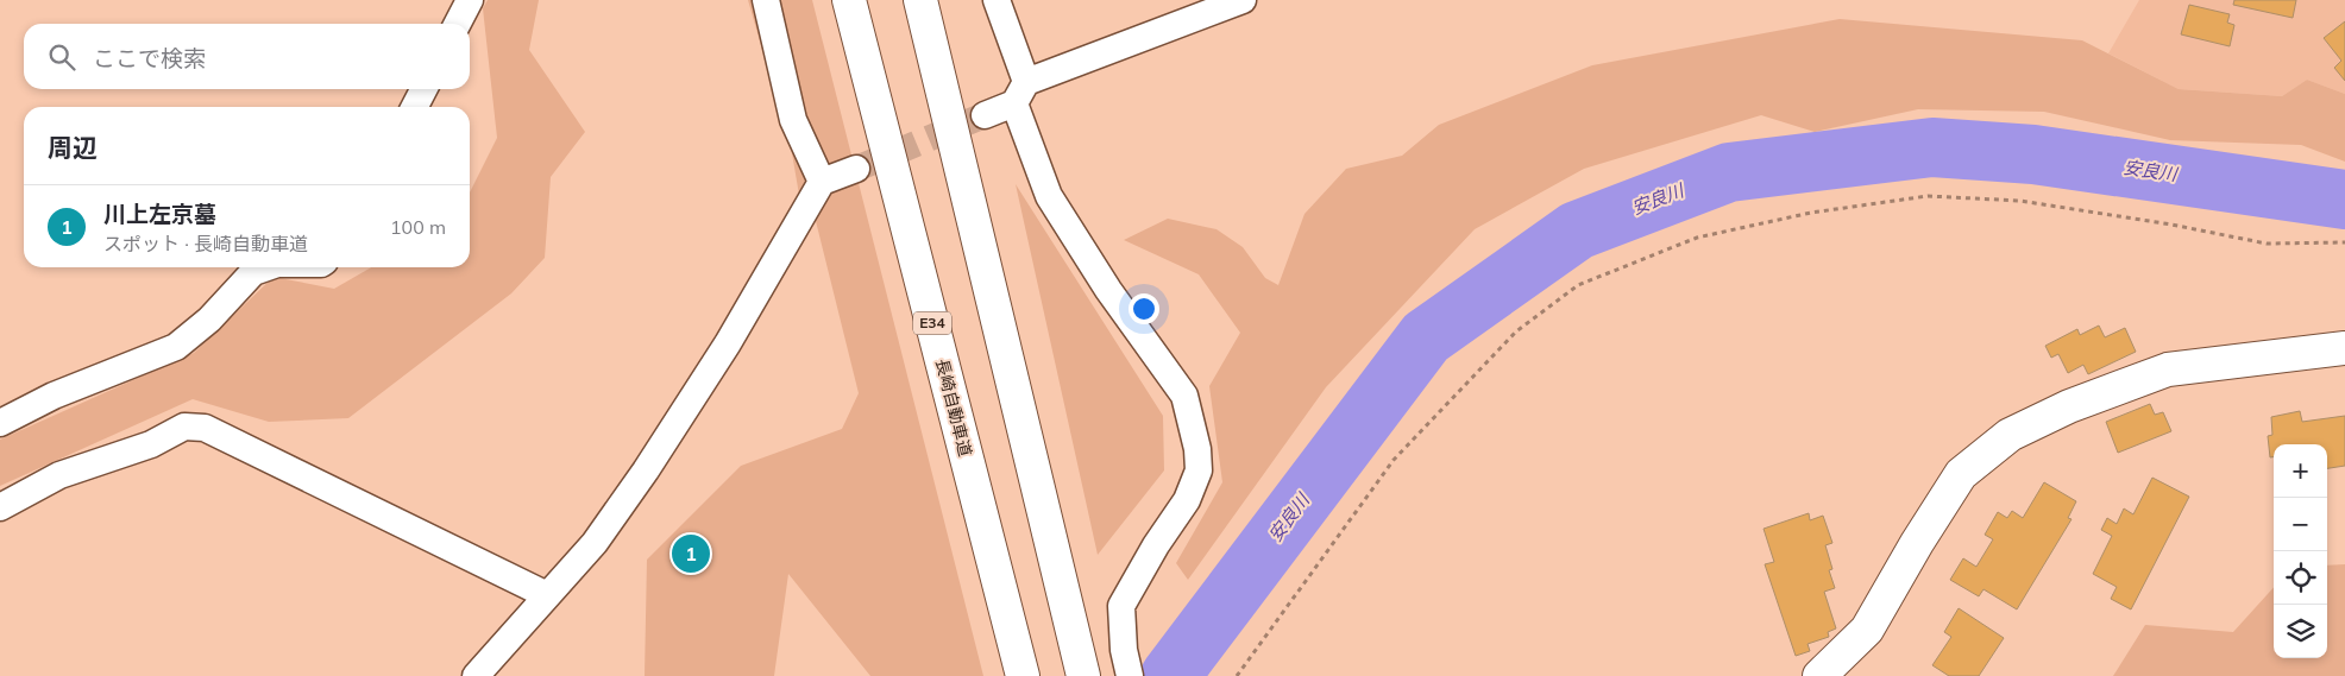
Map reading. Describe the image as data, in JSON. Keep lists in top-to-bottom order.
{
  "streets": {
    "main road": ["E34", "長崎自動車道"]
  },
  "water": ["安良川"],
  "page": {
    "search": "ここで検索",
    "heading": "周辺",
    "list": [
      {
        "mark": "1",
        "name": "川上左京墓",
        "note": "スポット · 長崎自動車道",
        "value": "100 m"
      }
    ],
    "map_buttons": ["+", "−"],
    "pins": "1"
  }
}
